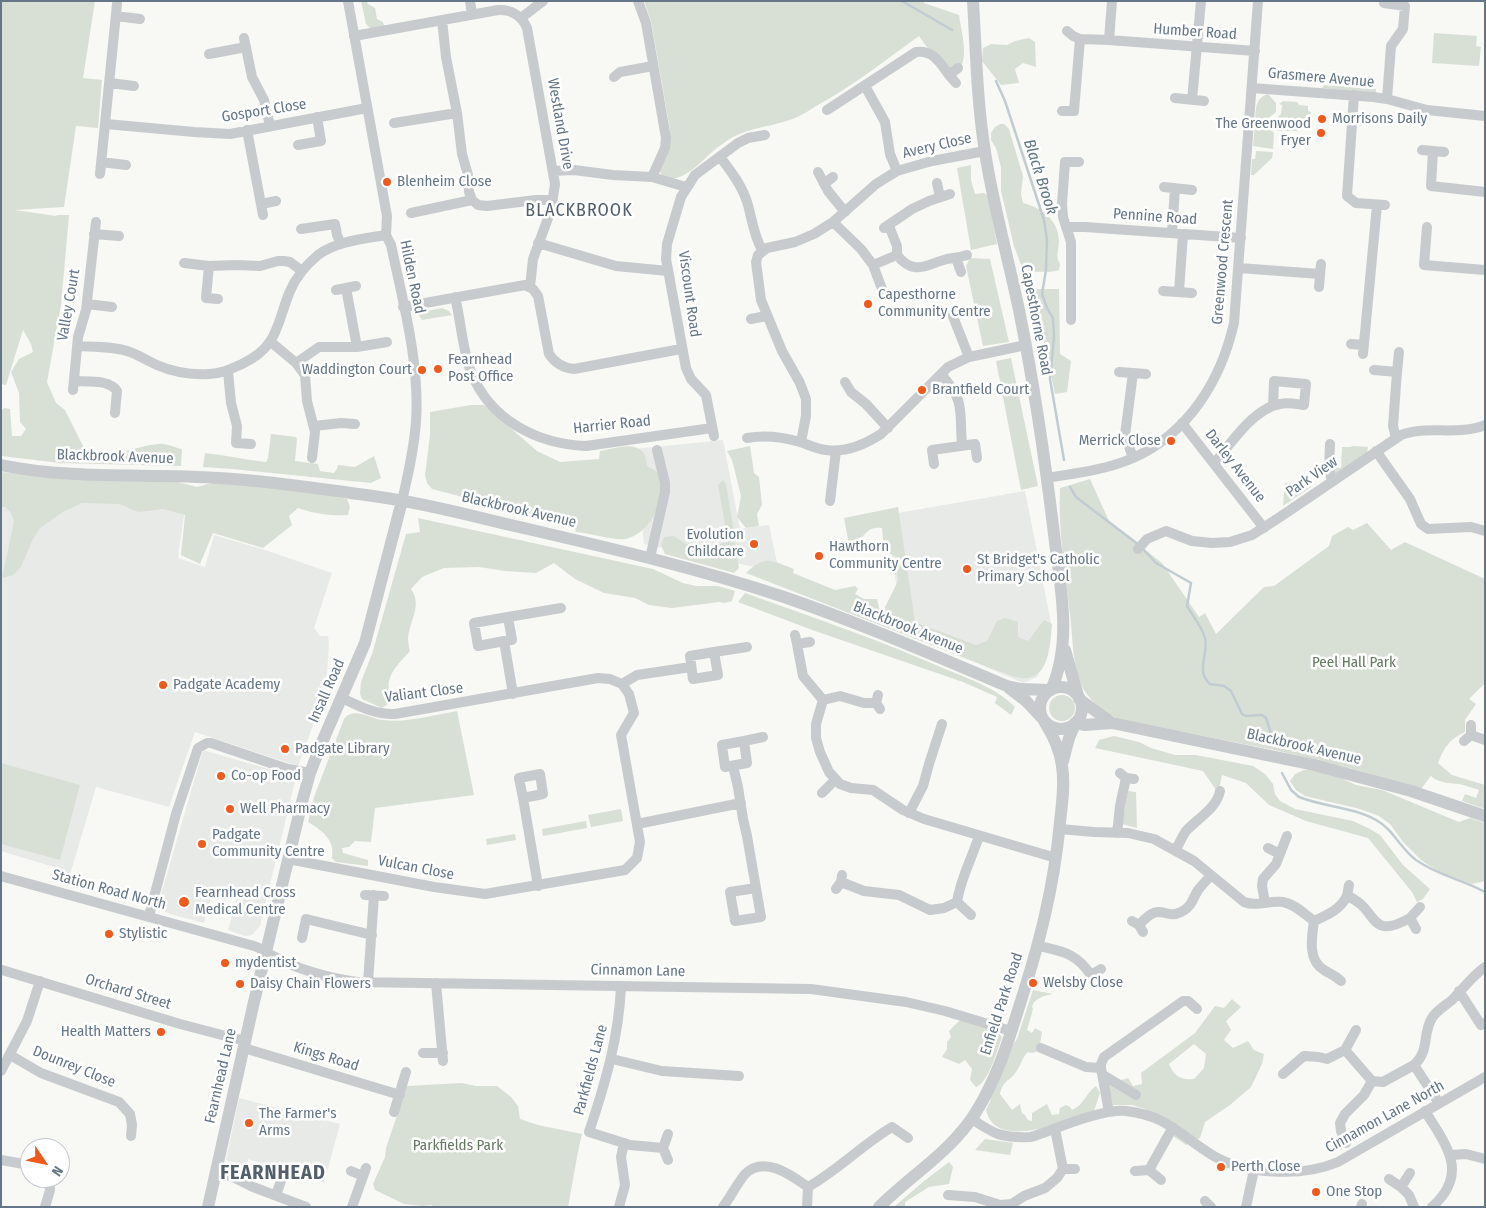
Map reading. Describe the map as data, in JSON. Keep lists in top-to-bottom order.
{
  "streets": {
    "street": [
      "Humber Road",
      "Grasmere Avenue",
      "Gosport Close",
      "Westland Drive",
      "Avery Close",
      "Pennine Road",
      "Greenwood Crescent",
      "Hilden Road",
      "Viscount Road",
      "Valley Court",
      "Capesthorne Road",
      "Harrier Road",
      "Blackbrook Avenue",
      "Darley Avenue",
      "Park View",
      "Insall Road",
      "Valiant Close",
      "Vulcan Close",
      "Station Road North",
      "Cinnamon Lane",
      "Orchard Street",
      "Enfield Park Road",
      "Kings Road",
      "Dounrey Close",
      "Parkfields Lane",
      "Fearnhead Lane",
      "Cinnamon Lane North"
    ]
  },
  "crossings": [
    ["Humber Road", "Greenwood Crescent"],
    ["Grasmere Avenue", "Greenwood Crescent"],
    ["Gosport Close", "Hilden Road"],
    ["Avery Close", "Capesthorne Road"],
    ["Pennine Road", "Greenwood Crescent"],
    ["Greenwood Crescent", "Capesthorne Road"],
    ["Greenwood Crescent", "Darley Avenue"],
    ["Hilden Road", "Blackbrook Avenue"],
    ["Hilden Road", "Insall Road"],
    ["Viscount Road", "Harrier Road"],
    ["Capesthorne Road", "Blackbrook Avenue"],
    ["Capesthorne Road", "Enfield Park Road"],
    ["Blackbrook Avenue", "Insall Road"],
    ["Blackbrook Avenue", "Enfield Park Road"],
    ["Darley Avenue", "Park View"],
    ["Insall Road", "Valiant Close"],
    ["Insall Road", "Vulcan Close"],
    ["Insall Road", "Station Road North"],
    ["Insall Road", "Cinnamon Lane"],
    ["Insall Road", "Fearnhead Lane"],
    ["Valiant Close", "Vulcan Close"],
    ["Station Road North", "Cinnamon Lane"],
    ["Station Road North", "Fearnhead Lane"],
    ["Cinnamon Lane", "Enfield Park Road"],
    ["Cinnamon Lane", "Parkfields Lane"],
    ["Cinnamon Lane", "Fearnhead Lane"],
    ["Orchard Street", "Kings Road"],
    ["Orchard Street", "Fearnhead Lane"],
    ["Kings Road", "Fearnhead Lane"]
  ],
  "districts": ["BLACKBROOK", "FEARNHEAD"],
  "water": ["Black Brook"],
  "parks": ["Peel Hall Park", "Parkfields Park"],
  "places": [
    "Morrisons Daily",
    "The Greenwood Fryer",
    "Blenheim Close",
    "Capesthorne Community Centre",
    "Fearnhead Post Office",
    "Waddington Court",
    "Brantfield Court",
    "Merrick Close",
    "Evolution Childcare",
    "Hawthorn Community Centre",
    "St Bridget's Catholic Primary School",
    "Padgate Academy",
    "Padgate Library",
    "Co-op Food",
    "Well Pharmacy",
    "Padgate Community Centre",
    "Fearnhead Cross Medical Centre",
    "Stylistic",
    "mydentist",
    "Welsby Close",
    "Daisy Chain Flowers",
    "Health Matters",
    "The Farmer's Arms",
    "Perth Close",
    "One Stop"
  ],
  "north": "bottom right"
}
